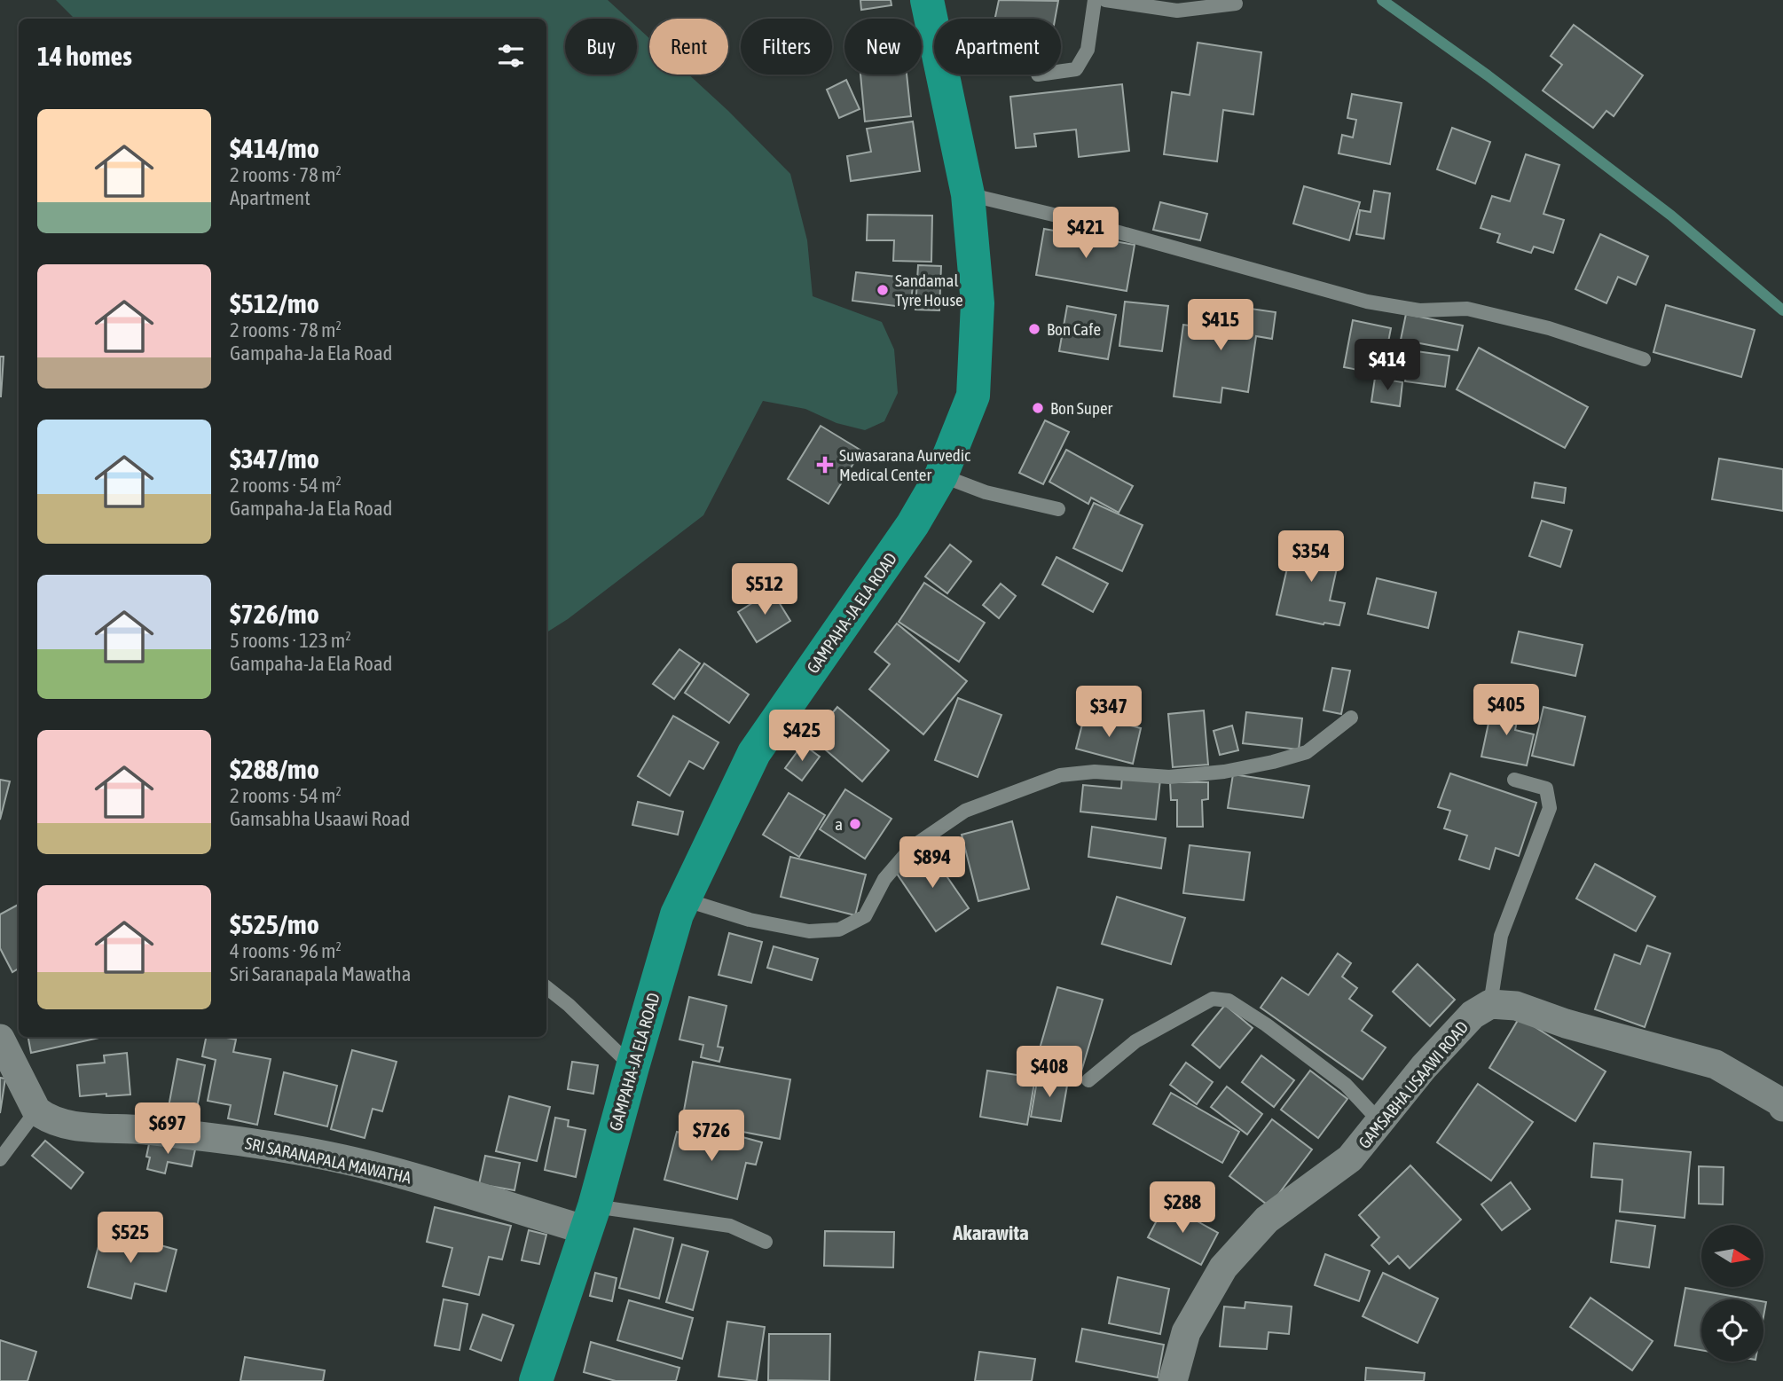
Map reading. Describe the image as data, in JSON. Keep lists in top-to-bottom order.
{
  "streets": {
    "highway": ["GAMPAHA-JA ELA ROAD"],
    "street": ["GAMSABHA USAAWI ROAD", "SRI SARANAPALA MAWATHA"]
  },
  "crossings": [
    ["GAMPAHA-JA ELA ROAD", "SRI SARANAPALA MAWATHA"]
  ],
  "districts": ["Akarawita"],
  "places": {
    "other": [
      "Sandamal Tyre House",
      "Bon Cafe",
      "Bon Super",
      "a"
    ],
    "health": ["Suwasarana Aurvedic Medical Center"]
  },
  "north": "right",
  "page": {
    "chip": [
      "Buy",
      "Rent",
      "Filters",
      "New",
      "Apartment"
    ],
    "heading": "14 homes",
    "list": [
      {
        "name": "$414/mo",
        "note": "2 rooms · 78 m² · Apartment"
      },
      {
        "name": "$512/mo",
        "note": "2 rooms · 78 m² · Gampaha-Ja Ela Road"
      },
      {
        "name": "$347/mo",
        "note": "2 rooms · 54 m² · Gampaha-Ja Ela Road"
      },
      {
        "name": "$726/mo",
        "note": "5 rooms · 123 m² · Gampaha-Ja Ela Road"
      },
      {
        "name": "$288/mo",
        "note": "2 rooms · 54 m² · Gamsabha Usaawi Road"
      },
      {
        "name": "$525/mo",
        "note": "4 rooms · 96 m² · Sri Saranapala Mawatha"
      }
    ],
    "price": [
      "$421",
      "$415",
      "$414",
      "$354",
      "$512",
      "$405",
      "$347",
      "$425",
      "$894",
      "$408",
      "$697",
      "$726",
      "$288",
      "$525"
    ]
  }
}
